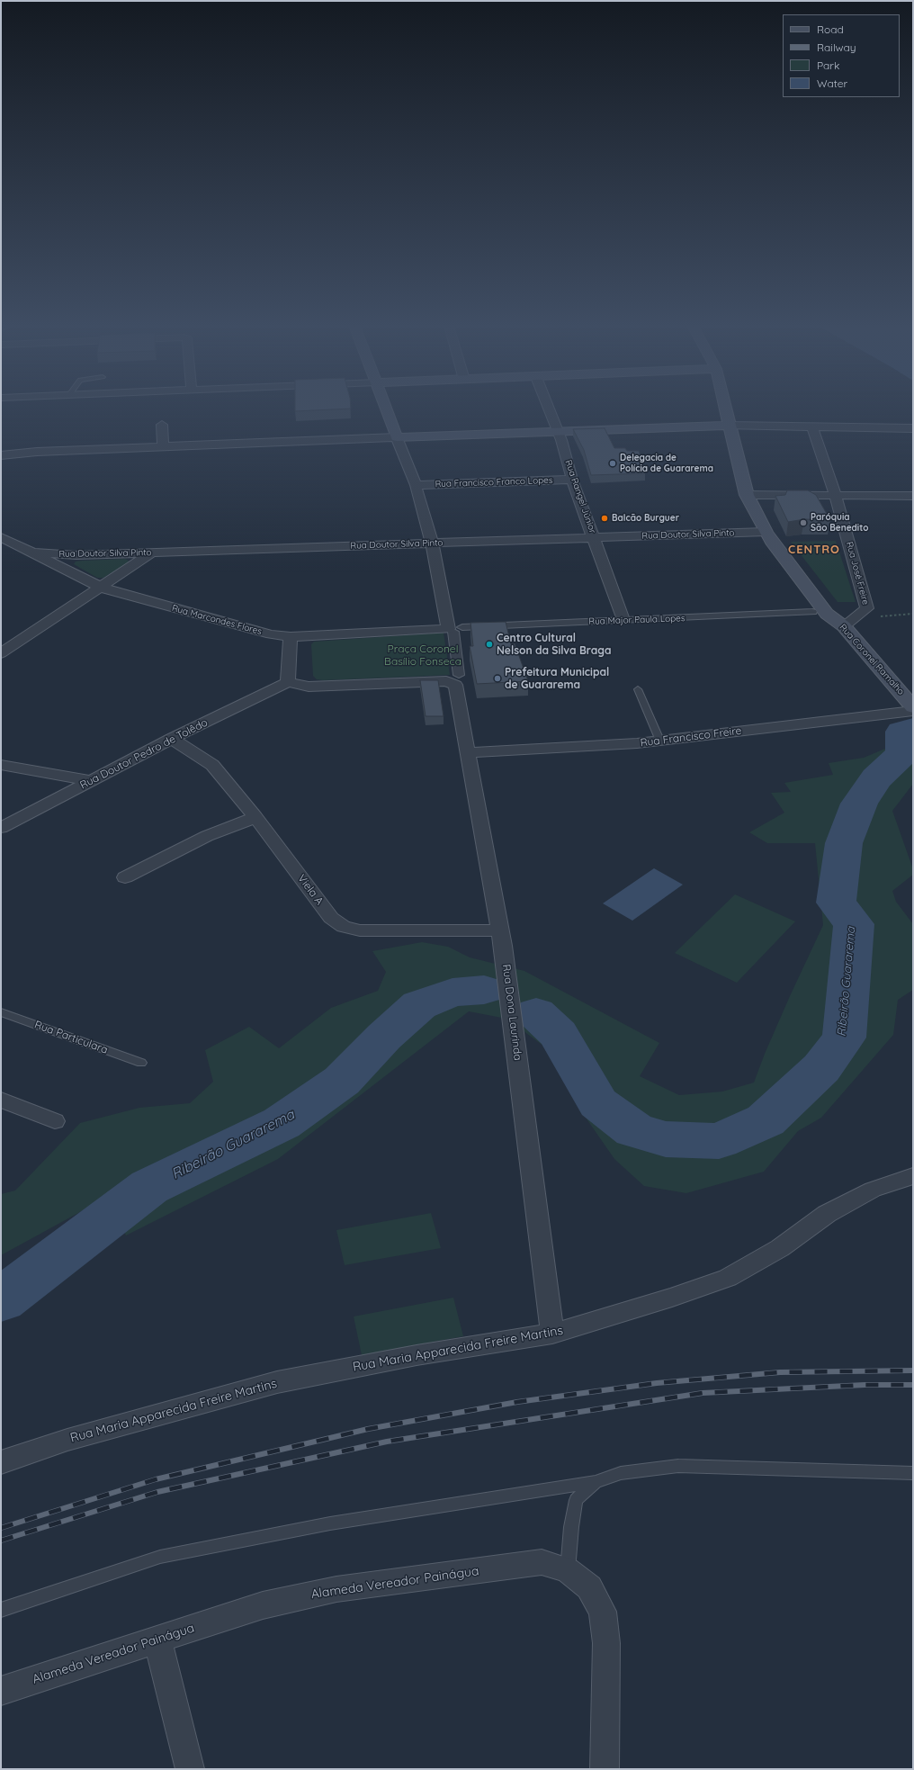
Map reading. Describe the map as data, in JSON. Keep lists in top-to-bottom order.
{
  "streets": {
    "main road": ["Rua Coronel Ramalho"],
    "street": [
      "Rua Francisco Franco Lopes",
      "Rua Rangel Júnior",
      "Rua Doutor Silva Pinto",
      "Rua José Freire",
      "Rua Marcondes Flores",
      "Rua Major Paula Lopes",
      "Rua Francisco Freire",
      "Rua Doutor Pedro de Tolêdo",
      "Viela A",
      "Rua Dona Laurinda",
      "Rua Maria Apparecida Freire Martins",
      "Alameda Vereador Painágua"
    ],
    "lane": ["Rua Particulara"]
  },
  "crossings": [
    ["Rua Francisco Franco Lopes", "Rua Rangel Júnior"],
    ["Rua Rangel Júnior", "Rua Doutor Silva Pinto"],
    ["Rua Doutor Silva Pinto", "Rua Marcondes Flores"],
    ["Rua Doutor Silva Pinto", "Rua Coronel Ramalho"],
    ["Rua José Freire", "Rua Coronel Ramalho"],
    ["Rua Marcondes Flores", "Rua Major Paula Lopes"],
    ["Rua Francisco Freire", "Rua Dona Laurinda"],
    ["Rua Doutor Pedro de Tolêdo", "Viela A"],
    ["Rua Doutor Pedro de Tolêdo", "Rua Dona Laurinda"],
    ["Viela A", "Rua Dona Laurinda"],
    ["Rua Dona Laurinda", "Rua Maria Apparecida Freire Martins"]
  ],
  "districts": ["CENTRO"],
  "water": ["Ribeirão Guararema"],
  "parks": ["Praça Coronel Basílio Fonseca"],
  "places": [
    "Delegacia de Polícia de Guararema",
    "Balcão Burguer",
    "Paróquia São Benedito",
    "Centro Cultural Nelson da Silva Braga",
    "Prefeitura Municipal de Guararema"
  ],
  "legend": [
    "Road",
    "Railway",
    "Park",
    "Water"
  ]
}
